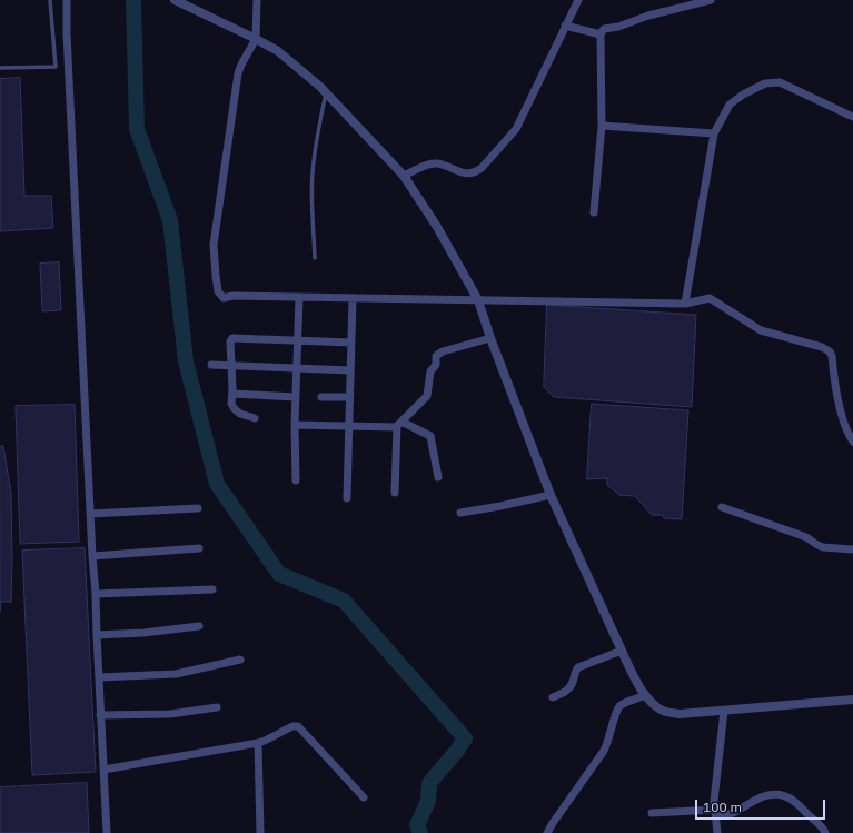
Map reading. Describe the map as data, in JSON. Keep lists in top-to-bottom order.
{
  "scale_bar": "100 m"
}
